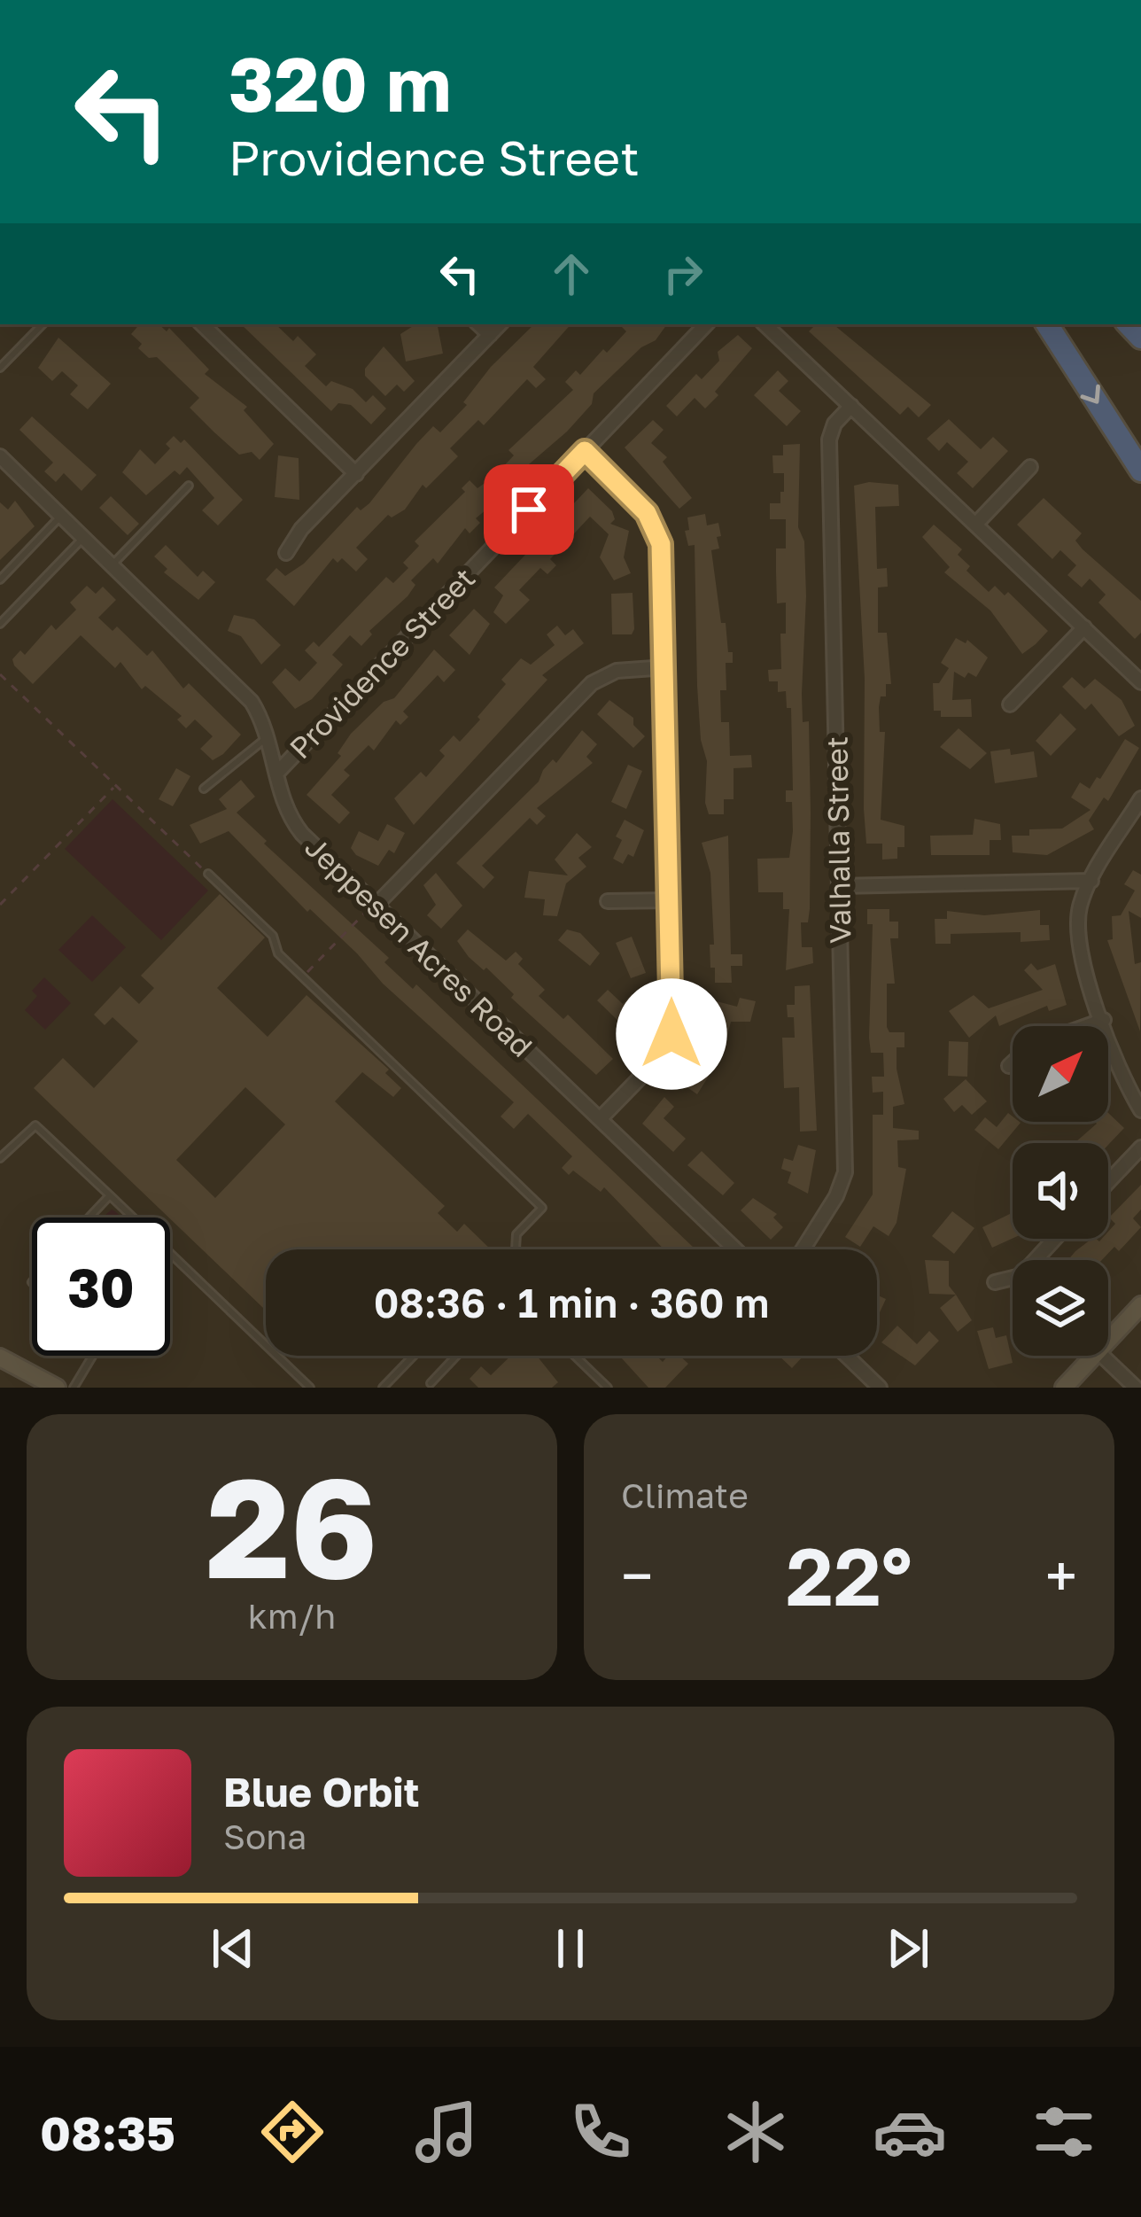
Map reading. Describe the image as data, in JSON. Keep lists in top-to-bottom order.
{
  "streets": {
    "street": ["Providence Street", "Valhalla Street", "Jeppesen Acres Road"]
  },
  "crossings": [
    ["Providence Street", "Jeppesen Acres Road"]
  ],
  "north": "top right",
  "page": {
    "turn": ["320 m", "Providence Street"],
    "limit": "30",
    "trip": "08:36 · 1 min · 360 m",
    "tile": [
      ["26", "km/h"],
      "Climate"
    ],
    "heat": ["−", "22°", "+"],
    "song": ["Blue Orbit", "Sona"],
    "tabs": "08:35"
  }
}
